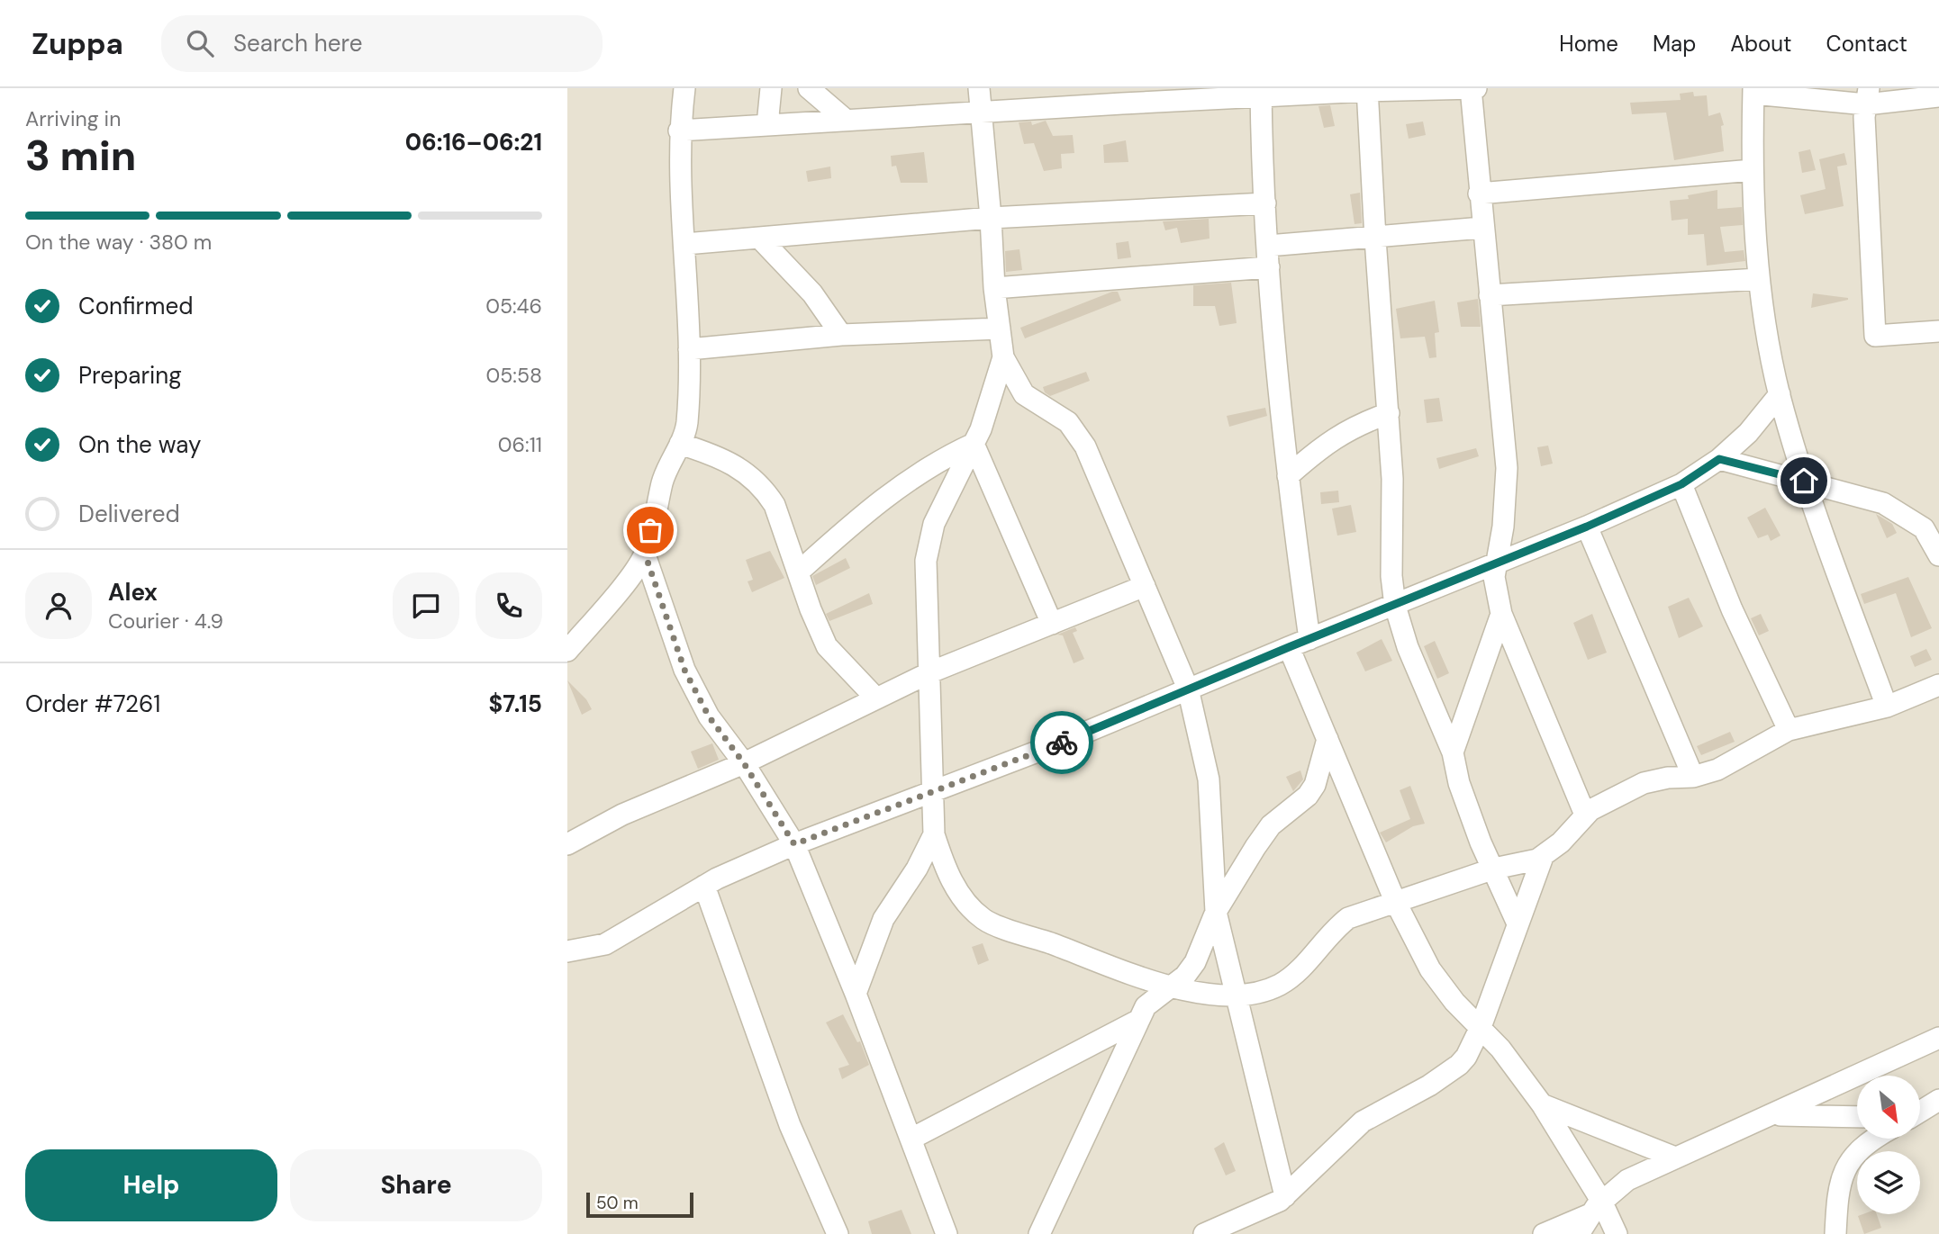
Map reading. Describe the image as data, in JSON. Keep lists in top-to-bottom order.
{
  "scale_bar": "50 m",
  "north": "bottom right",
  "page": {
    "header": "Zuppa",
    "search": "Search here",
    "nav": [
      "Home",
      "Map",
      "About",
      "Contact"
    ],
    "heading": ["3 min", "Arriving in", "06:16–06:21"],
    "panel": [
      "Alex",
      "Courier · 4.9",
      "Order #7261",
      "$7.15"
    ],
    "bar": "On the way · 380 m",
    "list": [
      ["Confirmed", "05:46"],
      ["Preparing", "05:58"],
      ["On the way", "06:11"],
      "Delivered"
    ],
    "buttons": ["Help", "Share"],
    "scale": "50 m"
  }
}
